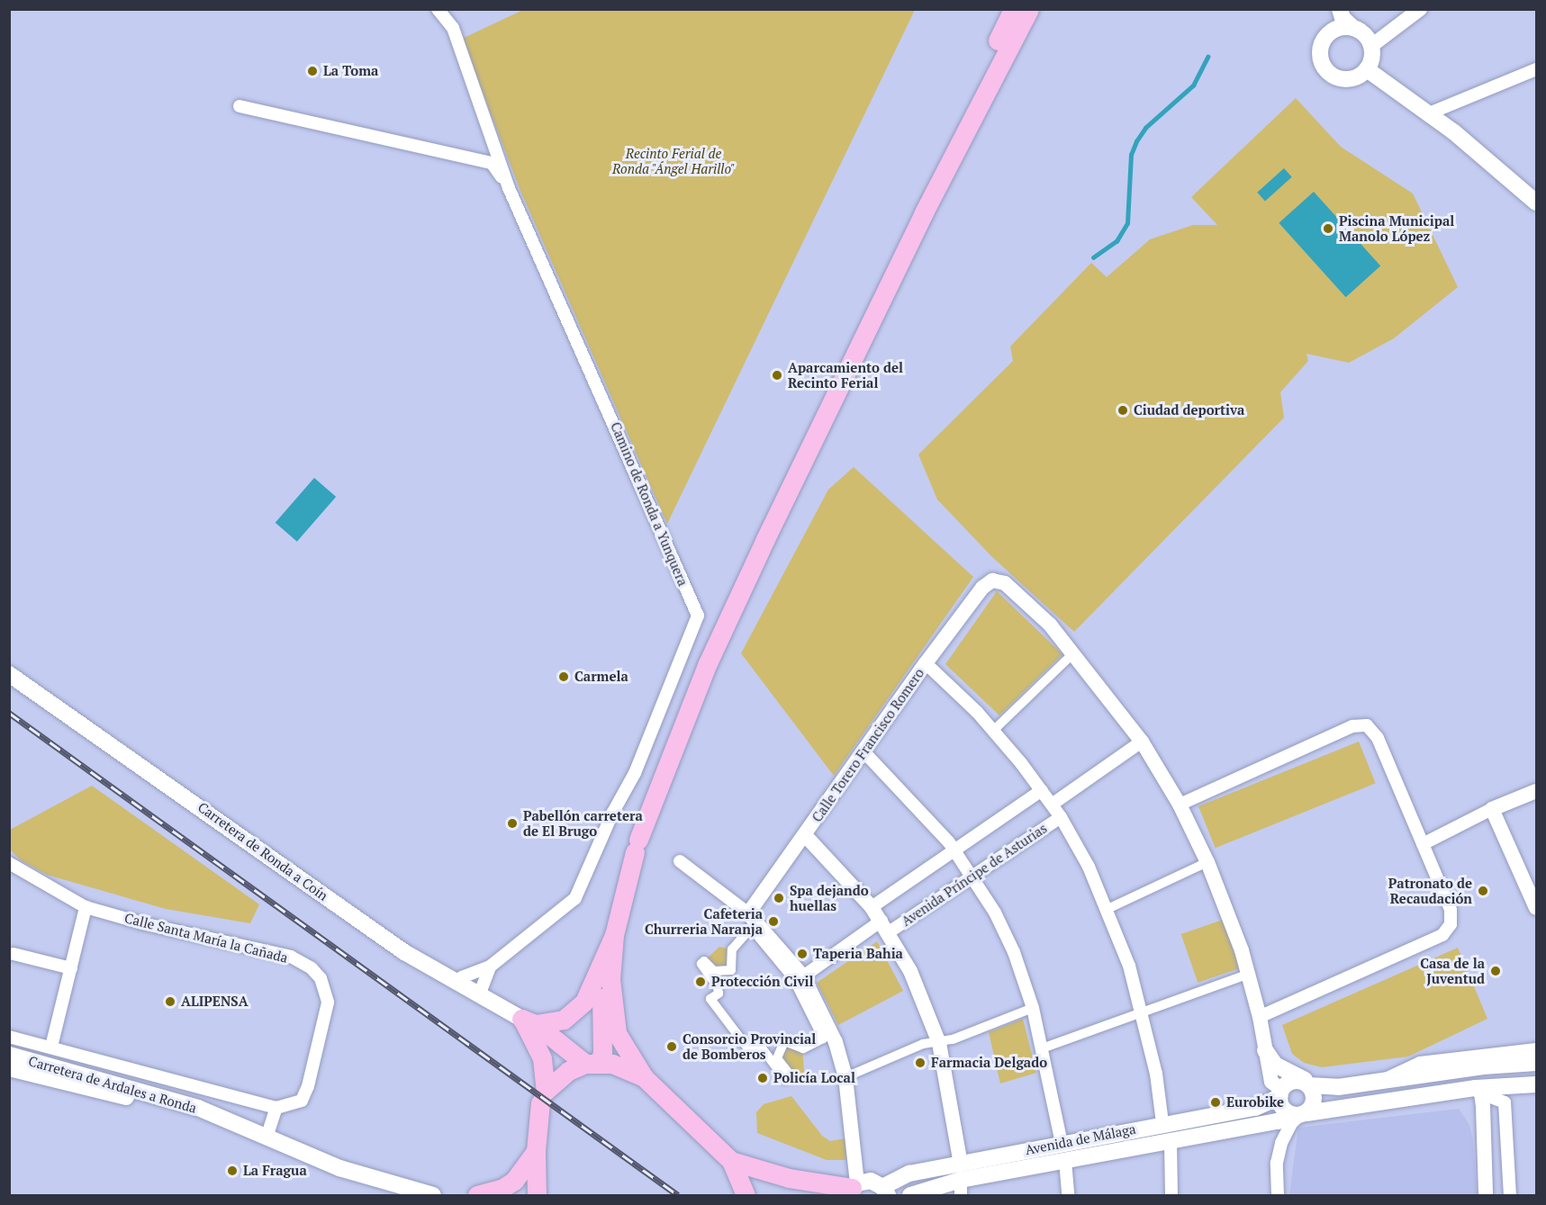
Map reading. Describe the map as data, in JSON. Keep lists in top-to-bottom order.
{
  "streets": {
    "main road": ["Carretera de Ronda a Coín", "Carretera de Ardales a Ronda", "Avenida de Málaga"],
    "street": [
      "Camino de Ronda a Yunquera",
      "Calle Torero Francisco Romero",
      "Avenida Príncipe de Asturias",
      "Calle Santa María la Cañada"
    ]
  },
  "crossings": [
    ["Camino de Ronda a Yunquera", "Carretera de Ronda a Coín"]
  ],
  "parks": ["Recinto Ferial de Ronda \"Ángel Harillo\""],
  "places": [
    "La Toma",
    "Piscina Municipal Manolo López",
    "Aparcamiento del Recinto Ferial",
    "Ciudad deportiva",
    "Carmela",
    "Pabellón carretera de El Brugo",
    "Patronato de Recaudación",
    "Spa dejando huellas",
    "Cafeteria Churreria Naranja",
    "Taperia Bahia",
    "Casa de la Juventud",
    "Protección Civil",
    "ALIPENSA",
    "Consorcio Provincial de Bomberos",
    "Farmacia Delgado",
    "Policía Local",
    "Eurobike",
    "La Fragua"
  ]
}
